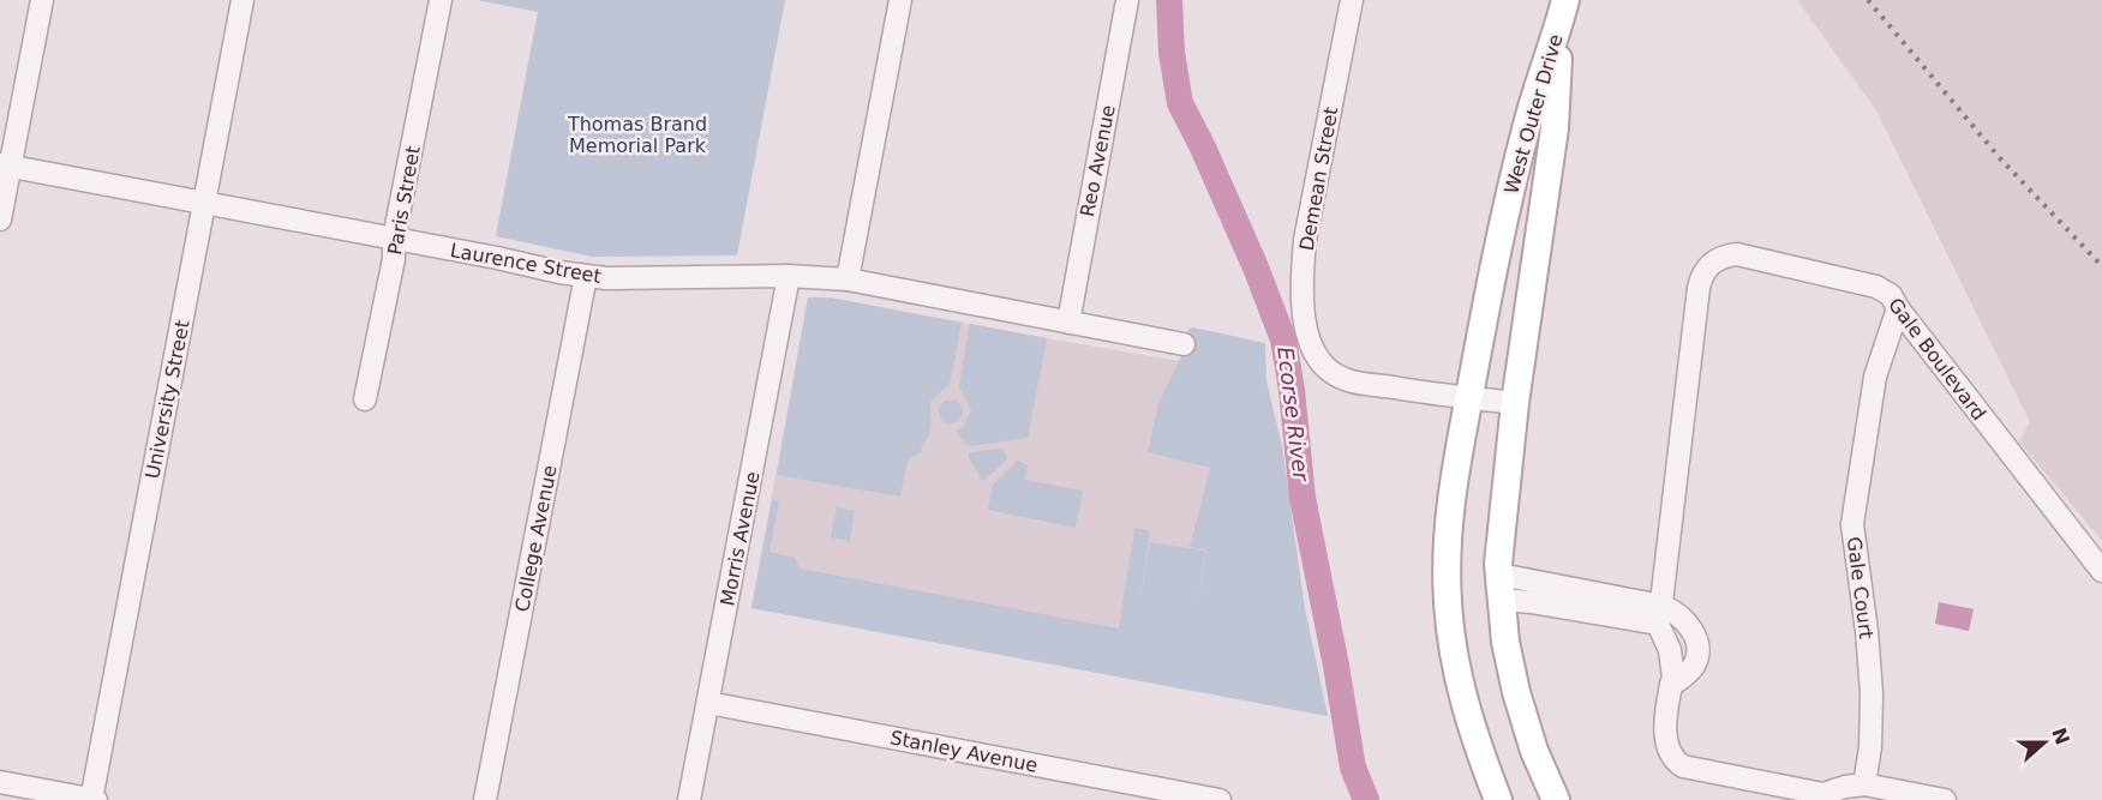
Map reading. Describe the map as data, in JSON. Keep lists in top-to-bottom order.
{
  "streets": {
    "main road": ["West Outer Drive"],
    "street": [
      "Reo Avenue",
      "Demean Street",
      "Paris Street",
      "Laurence Street",
      "Gale Boulevard",
      "University Street",
      "College Avenue",
      "Morris Avenue",
      "Gale Court",
      "Stanley Avenue"
    ]
  },
  "crossings": [
    ["West Outer Drive", "Demean Street"],
    ["Reo Avenue", "Laurence Street"],
    ["Paris Street", "Laurence Street"],
    ["Laurence Street", "University Street"],
    ["Laurence Street", "College Avenue"],
    ["Laurence Street", "Morris Avenue"],
    ["Gale Boulevard", "Gale Court"],
    ["Morris Avenue", "Stanley Avenue"]
  ],
  "water": ["Ecorse River"],
  "parks": ["Thomas Brand Memorial Park"],
  "north": "right"
}
